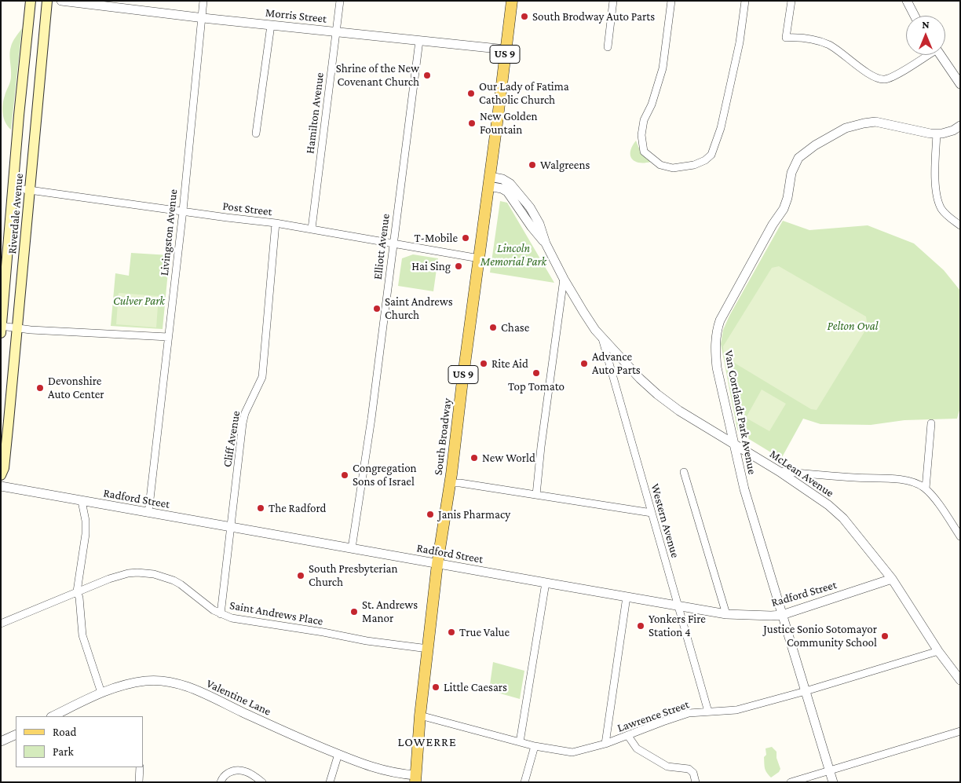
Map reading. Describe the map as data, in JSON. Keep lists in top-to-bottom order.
{
  "streets": {
    "main road": ["US 9", "Riverdale Avenue", "South Broadway"],
    "street": [
      "Morris Street",
      "Hamilton Avenue",
      "Post Street",
      "Livingston Avenue",
      "Elliott Avenue",
      "Van Cortlandt Park Avenue",
      "Cliff Avenue",
      "McLean Avenue",
      "Radford Street",
      "Western Avenue",
      "Saint Andrews Place",
      "Valentine Lane",
      "Lawrence Street"
    ]
  },
  "crossings": [
    ["Morris Street", "Hamilton Avenue"],
    ["Morris Street", "Livingston Avenue"],
    ["Morris Street", "Elliott Avenue"],
    ["Morris Street", "South Broadway"],
    ["Hamilton Avenue", "Post Street"],
    ["Post Street", "Riverdale Avenue"],
    ["Post Street", "Livingston Avenue"],
    ["Post Street", "Elliott Avenue"],
    ["Post Street", "South Broadway"],
    ["Post Street", "Cliff Avenue"],
    ["Livingston Avenue", "Radford Street"],
    ["Elliott Avenue", "Radford Street"],
    ["Van Cortlandt Park Avenue", "McLean Avenue"],
    ["Van Cortlandt Park Avenue", "Radford Street"],
    ["Van Cortlandt Park Avenue", "Lawrence Street"],
    ["South Broadway", "McLean Avenue"],
    ["South Broadway", "Radford Street"],
    ["South Broadway", "Saint Andrews Place"],
    ["South Broadway", "Valentine Lane"],
    ["South Broadway", "Lawrence Street"],
    ["Cliff Avenue", "Radford Street"],
    ["Cliff Avenue", "Saint Andrews Place"],
    ["McLean Avenue", "Radford Street"],
    ["McLean Avenue", "Western Avenue"],
    ["McLean Avenue", "Lawrence Street"],
    ["Radford Street", "Western Avenue"],
    ["Western Avenue", "Lawrence Street"]
  ],
  "districts": ["LOWERRE"],
  "parks": ["Lincoln Memorial Park", "Culver Park", "Pelton Oval"],
  "places": [
    "South Brodway Auto Parts",
    "Shrine of the New Covenant Church",
    "Our Lady of Fatima Catholic Church",
    "New Golden Fountain",
    "Walgreens",
    "T-Mobile",
    "Hai Sing",
    "Saint Andrews Church",
    "Chase",
    "Rite Aid",
    "Advance Auto Parts",
    "Top Tomato",
    "Devonshire Auto Center",
    "New World",
    "Congregation Sons of Israel",
    "The Radford",
    "Janis Pharmacy",
    "South Presbyterian Church",
    "St. Andrews Manor",
    "Yonkers Fire Station 4",
    "True Value",
    "Justice Sonio Sotomayor Community School",
    "Little Caesars"
  ],
  "legend": ["Road", "Park"],
  "north": "top"
}
